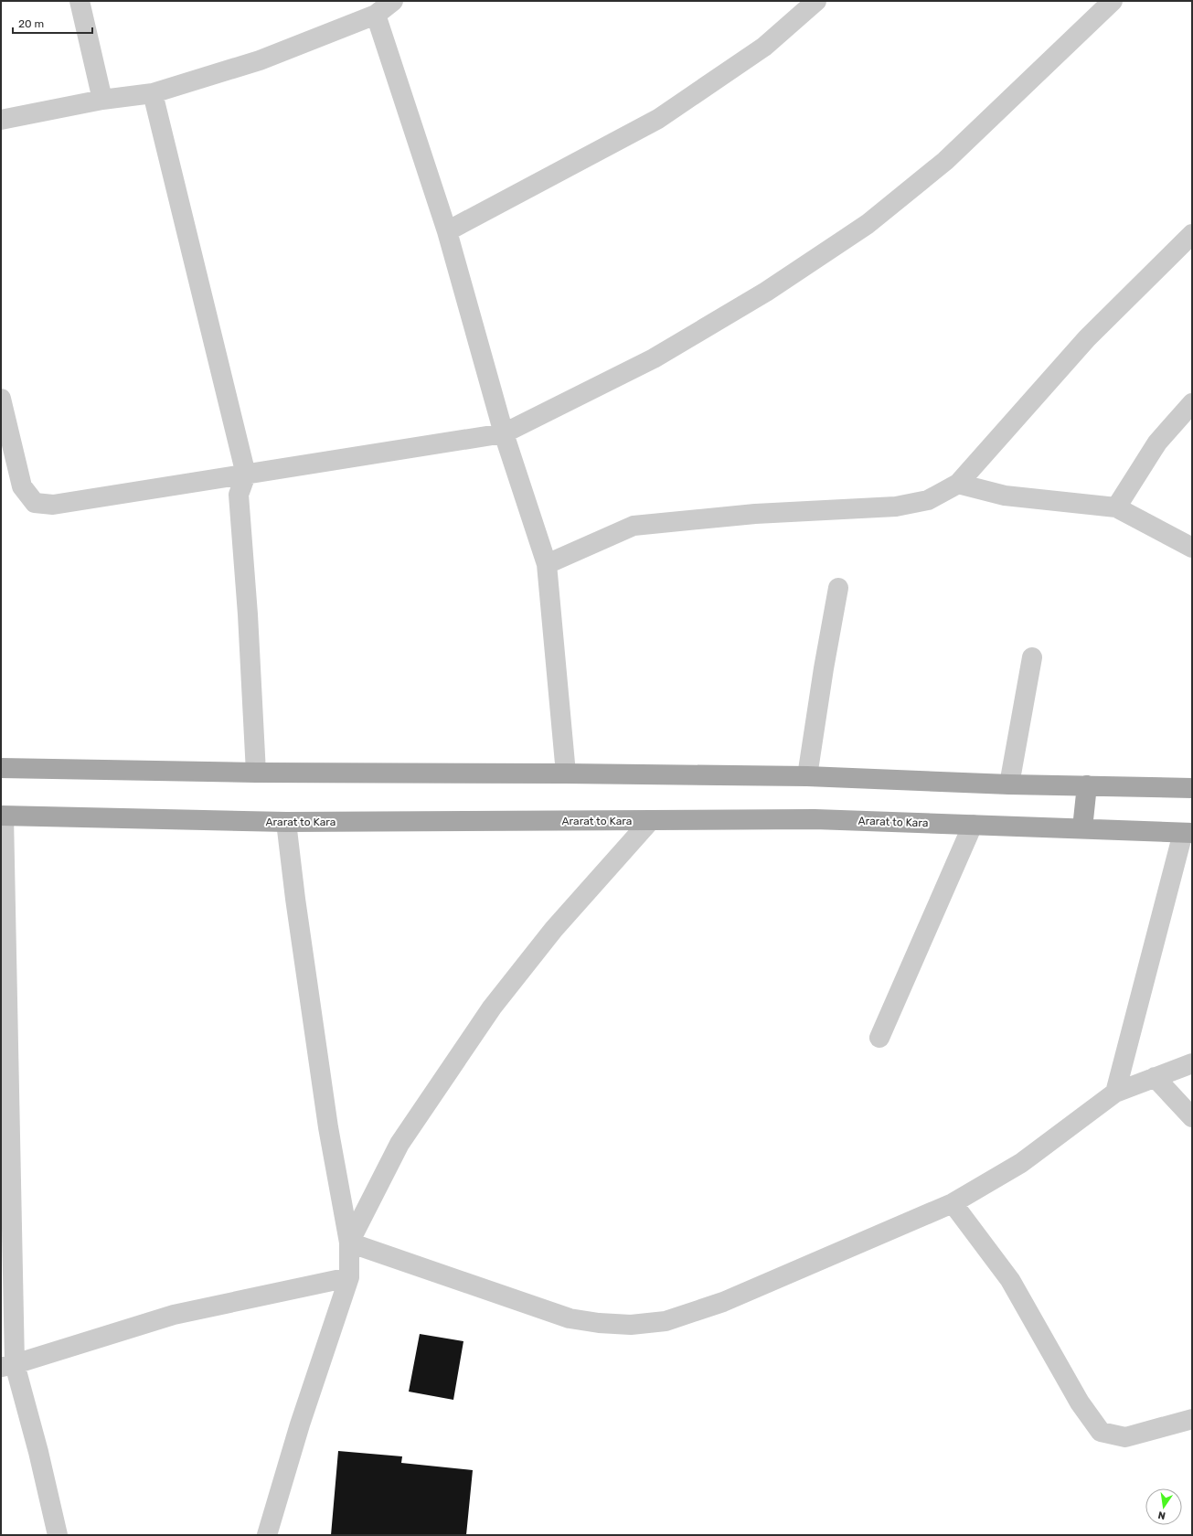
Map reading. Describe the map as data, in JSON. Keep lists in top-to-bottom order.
{
  "streets": {
    "main road": ["Ararat to Kara"]
  },
  "scale_bar": "20 m",
  "north": "bottom"
}
